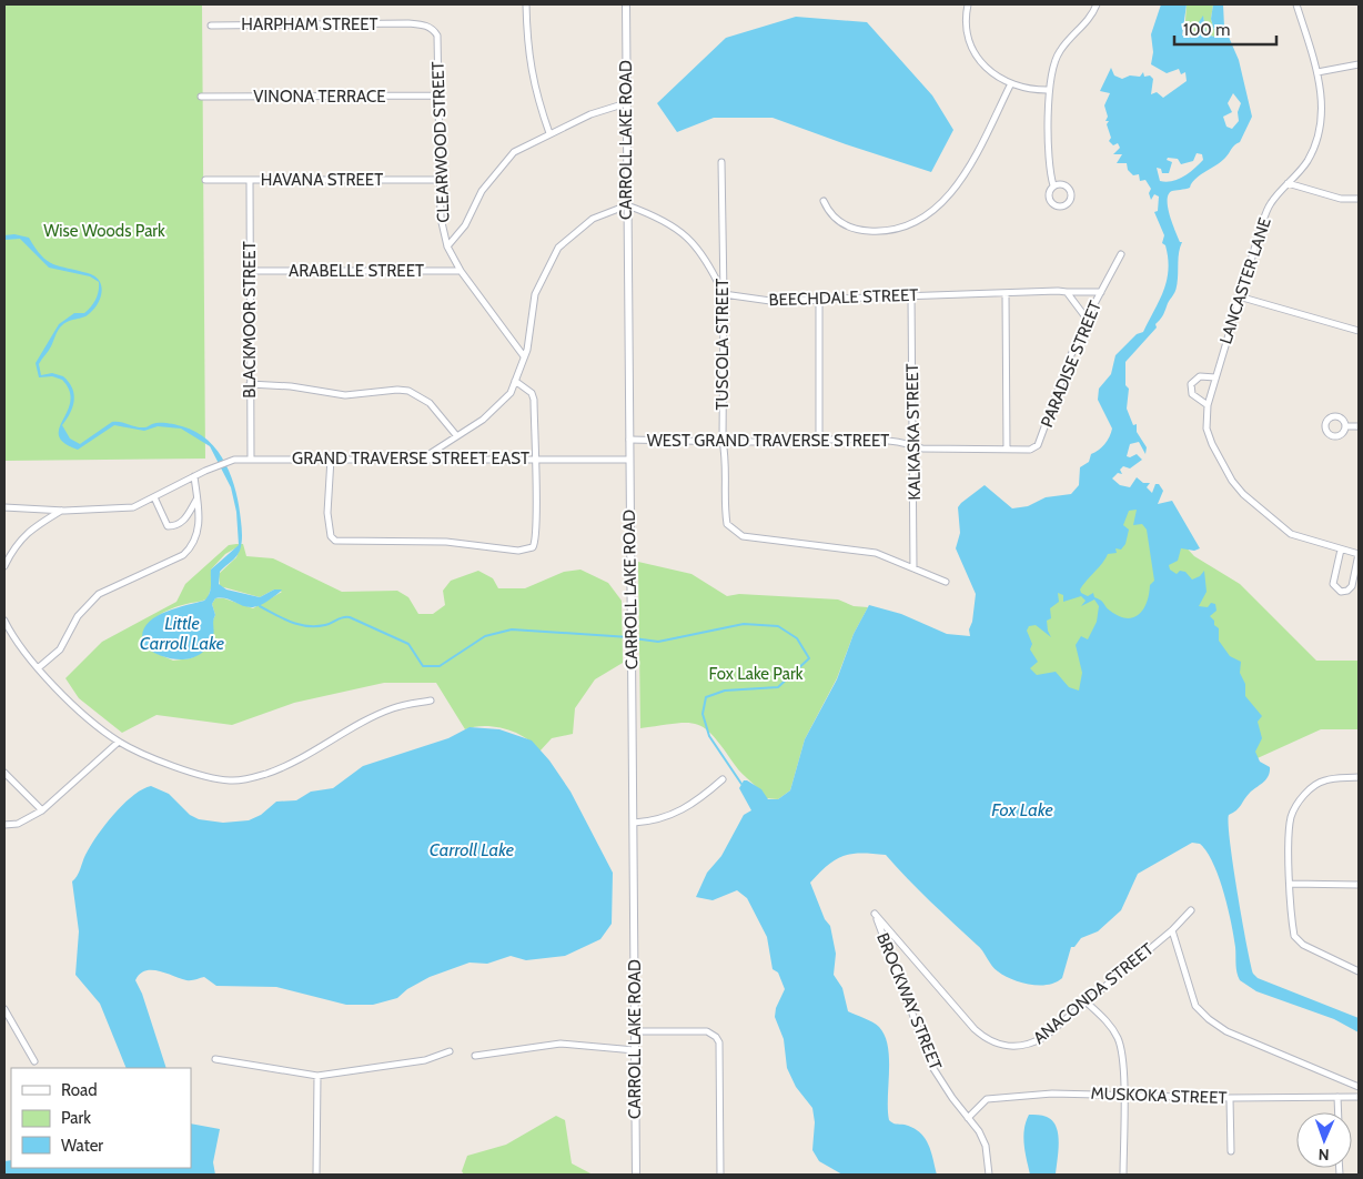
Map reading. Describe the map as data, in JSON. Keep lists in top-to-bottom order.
{
  "streets": {
    "street": [
      "HARPHAM STREET",
      "VINONA TERRACE",
      "CARROLL LAKE ROAD",
      "CLEARWOOD STREET",
      "HAVANA STREET",
      "ARABELLE STREET",
      "LANCASTER LANE",
      "BEECHDALE STREET",
      "BLACKMOOR STREET",
      "TUSCOLA STREET",
      "PARADISE STREET",
      "KALKASKA STREET",
      "WEST GRAND TRAVERSE STREET",
      "GRAND TRAVERSE STREET EAST",
      "ANACONDA STREET",
      "BROCKWAY STREET",
      "MUSKOKA STREET"
    ]
  },
  "crossings": [
    ["HARPHAM STREET", "CLEARWOOD STREET"],
    ["VINONA TERRACE", "CLEARWOOD STREET"],
    ["CARROLL LAKE ROAD", "WEST GRAND TRAVERSE STREET"],
    ["CARROLL LAKE ROAD", "GRAND TRAVERSE STREET EAST"],
    ["CLEARWOOD STREET", "HAVANA STREET"],
    ["CLEARWOOD STREET", "ARABELLE STREET"],
    ["HAVANA STREET", "BLACKMOOR STREET"],
    ["ARABELLE STREET", "BLACKMOOR STREET"],
    ["BEECHDALE STREET", "TUSCOLA STREET"],
    ["BEECHDALE STREET", "PARADISE STREET"],
    ["BEECHDALE STREET", "KALKASKA STREET"],
    ["BLACKMOOR STREET", "GRAND TRAVERSE STREET EAST"],
    ["TUSCOLA STREET", "KALKASKA STREET"],
    ["TUSCOLA STREET", "WEST GRAND TRAVERSE STREET"],
    ["PARADISE STREET", "WEST GRAND TRAVERSE STREET"],
    ["KALKASKA STREET", "WEST GRAND TRAVERSE STREET"],
    ["ANACONDA STREET", "BROCKWAY STREET"],
    ["BROCKWAY STREET", "MUSKOKA STREET"]
  ],
  "water": ["Little Carroll Lake", "Fox Lake", "Carroll Lake"],
  "parks": ["Wise Woods Park", "Fox Lake Park"],
  "legend": ["Road", "Park", "Water"],
  "scale_bar": "100 m",
  "north": "bottom"
}
